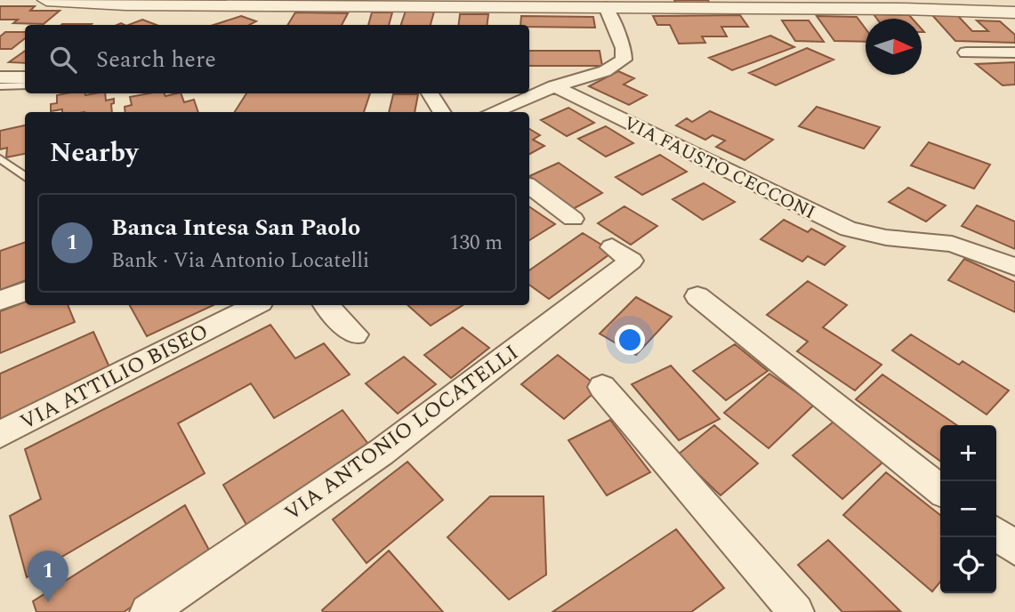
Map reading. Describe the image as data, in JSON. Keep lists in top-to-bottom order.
{
  "streets": {
    "street": ["VIA FAUSTO CECCONI", "VIA ATTILIO BISEO", "VIA ANTONIO LOCATELLI"]
  },
  "north": "right",
  "page": {
    "search": "Search here",
    "heading": "Nearby",
    "list": [
      {
        "mark": "1",
        "name": "Banca Intesa San Paolo",
        "note": "Bank · Via Antonio Locatelli",
        "value": "130 m"
      }
    ],
    "map_buttons": ["+", "−"],
    "pins": "1"
  }
}
